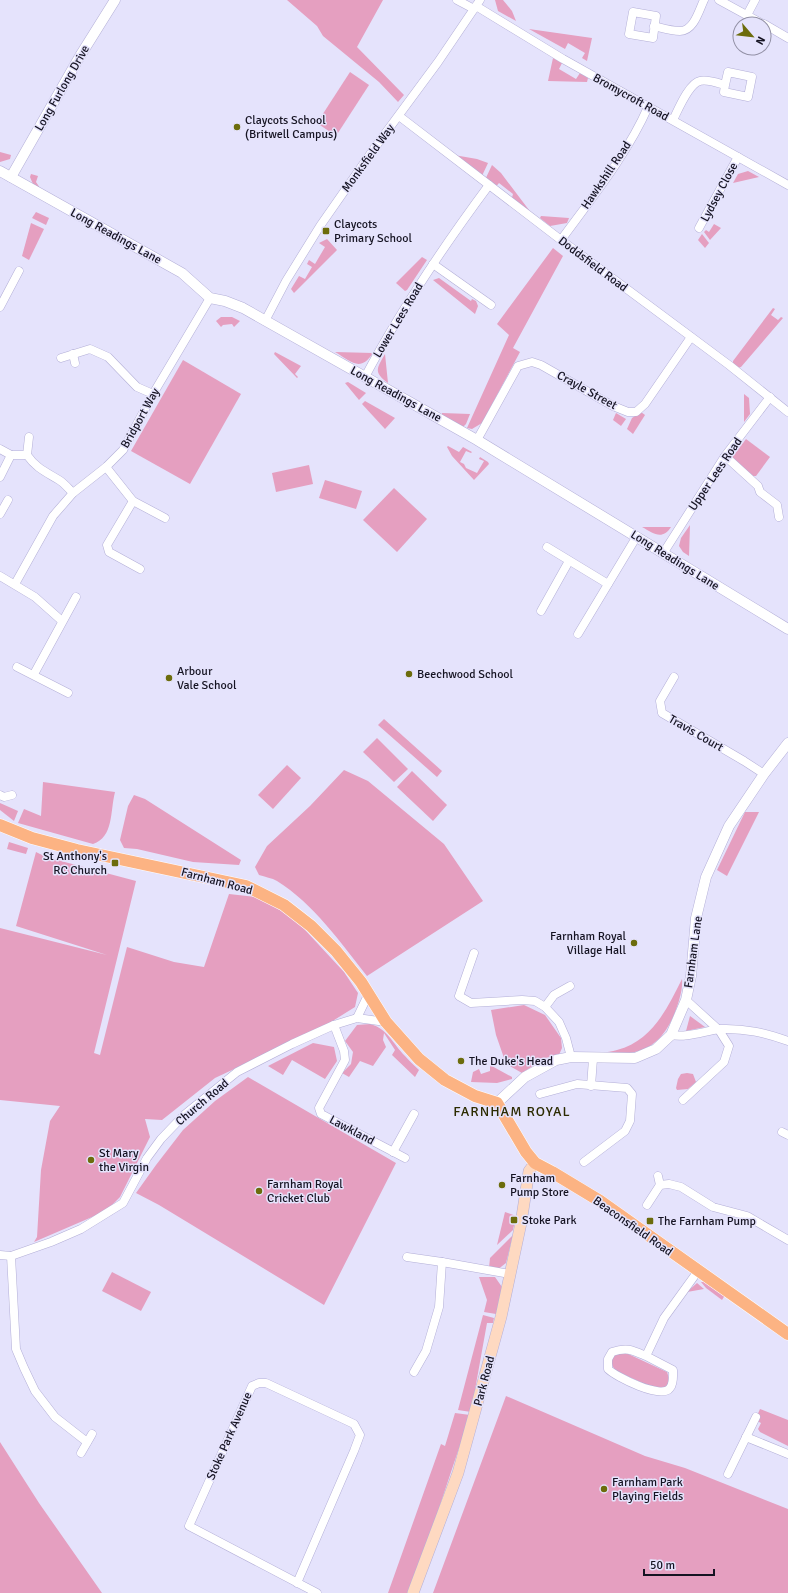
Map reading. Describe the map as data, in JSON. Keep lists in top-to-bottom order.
{
  "streets": {
    "main road": ["Farnham Road", "Beaconsfield Road", "Park Road"],
    "street": [
      "Long Furlong Drive",
      "Bromycroft Road",
      "Monksfield Way",
      "Hawkshill Road",
      "Lydsey Close",
      "Long Readings Lane",
      "Doddsfield Road",
      "Lower Lees Road",
      "Crayle Street",
      "Bridport Way",
      "Upper Lees Road",
      "Travis Court",
      "Farnham Lane",
      "Church Road",
      "Lawkland",
      "Stoke Park Avenue"
    ]
  },
  "crossings": [
    ["Long Furlong Drive", "Long Readings Lane"],
    ["Bromycroft Road", "Monksfield Way"],
    ["Bromycroft Road", "Hawkshill Road"],
    ["Bromycroft Road", "Lydsey Close"],
    ["Monksfield Way", "Long Readings Lane"],
    ["Monksfield Way", "Doddsfield Road"],
    ["Hawkshill Road", "Doddsfield Road"],
    ["Long Readings Lane", "Lower Lees Road"],
    ["Long Readings Lane", "Crayle Street"],
    ["Long Readings Lane", "Bridport Way"],
    ["Long Readings Lane", "Upper Lees Road"],
    ["Doddsfield Road", "Lower Lees Road"],
    ["Doddsfield Road", "Crayle Street"],
    ["Doddsfield Road", "Upper Lees Road"],
    ["Travis Court", "Farnham Lane"],
    ["Farnham Road", "Farnham Lane"],
    ["Farnham Road", "Church Road"],
    ["Farnham Road", "Beaconsfield Road"],
    ["Farnham Lane", "Beaconsfield Road"],
    ["Church Road", "Lawkland"],
    ["Beaconsfield Road", "Park Road"]
  ],
  "districts": ["FARNHAM ROYAL"],
  "places": {
    "other": [
      "Claycots School (Britwell Campus)",
      "Beechwood School",
      "Arbour Vale School",
      "Farnham Royal Village Hall",
      "The Duke's Head",
      "St Mary the Virgin",
      "Farnham Pump Store",
      "Farnham Royal Cricket Club",
      "Farnham Park Playing Fields"
    ],
    "transit": [
      "Claycots Primary School",
      "St Anthony's RC Church",
      "Stoke Park",
      "The Farnham Pump"
    ]
  },
  "scale_bar": "50 m",
  "north": "bottom right"
}
